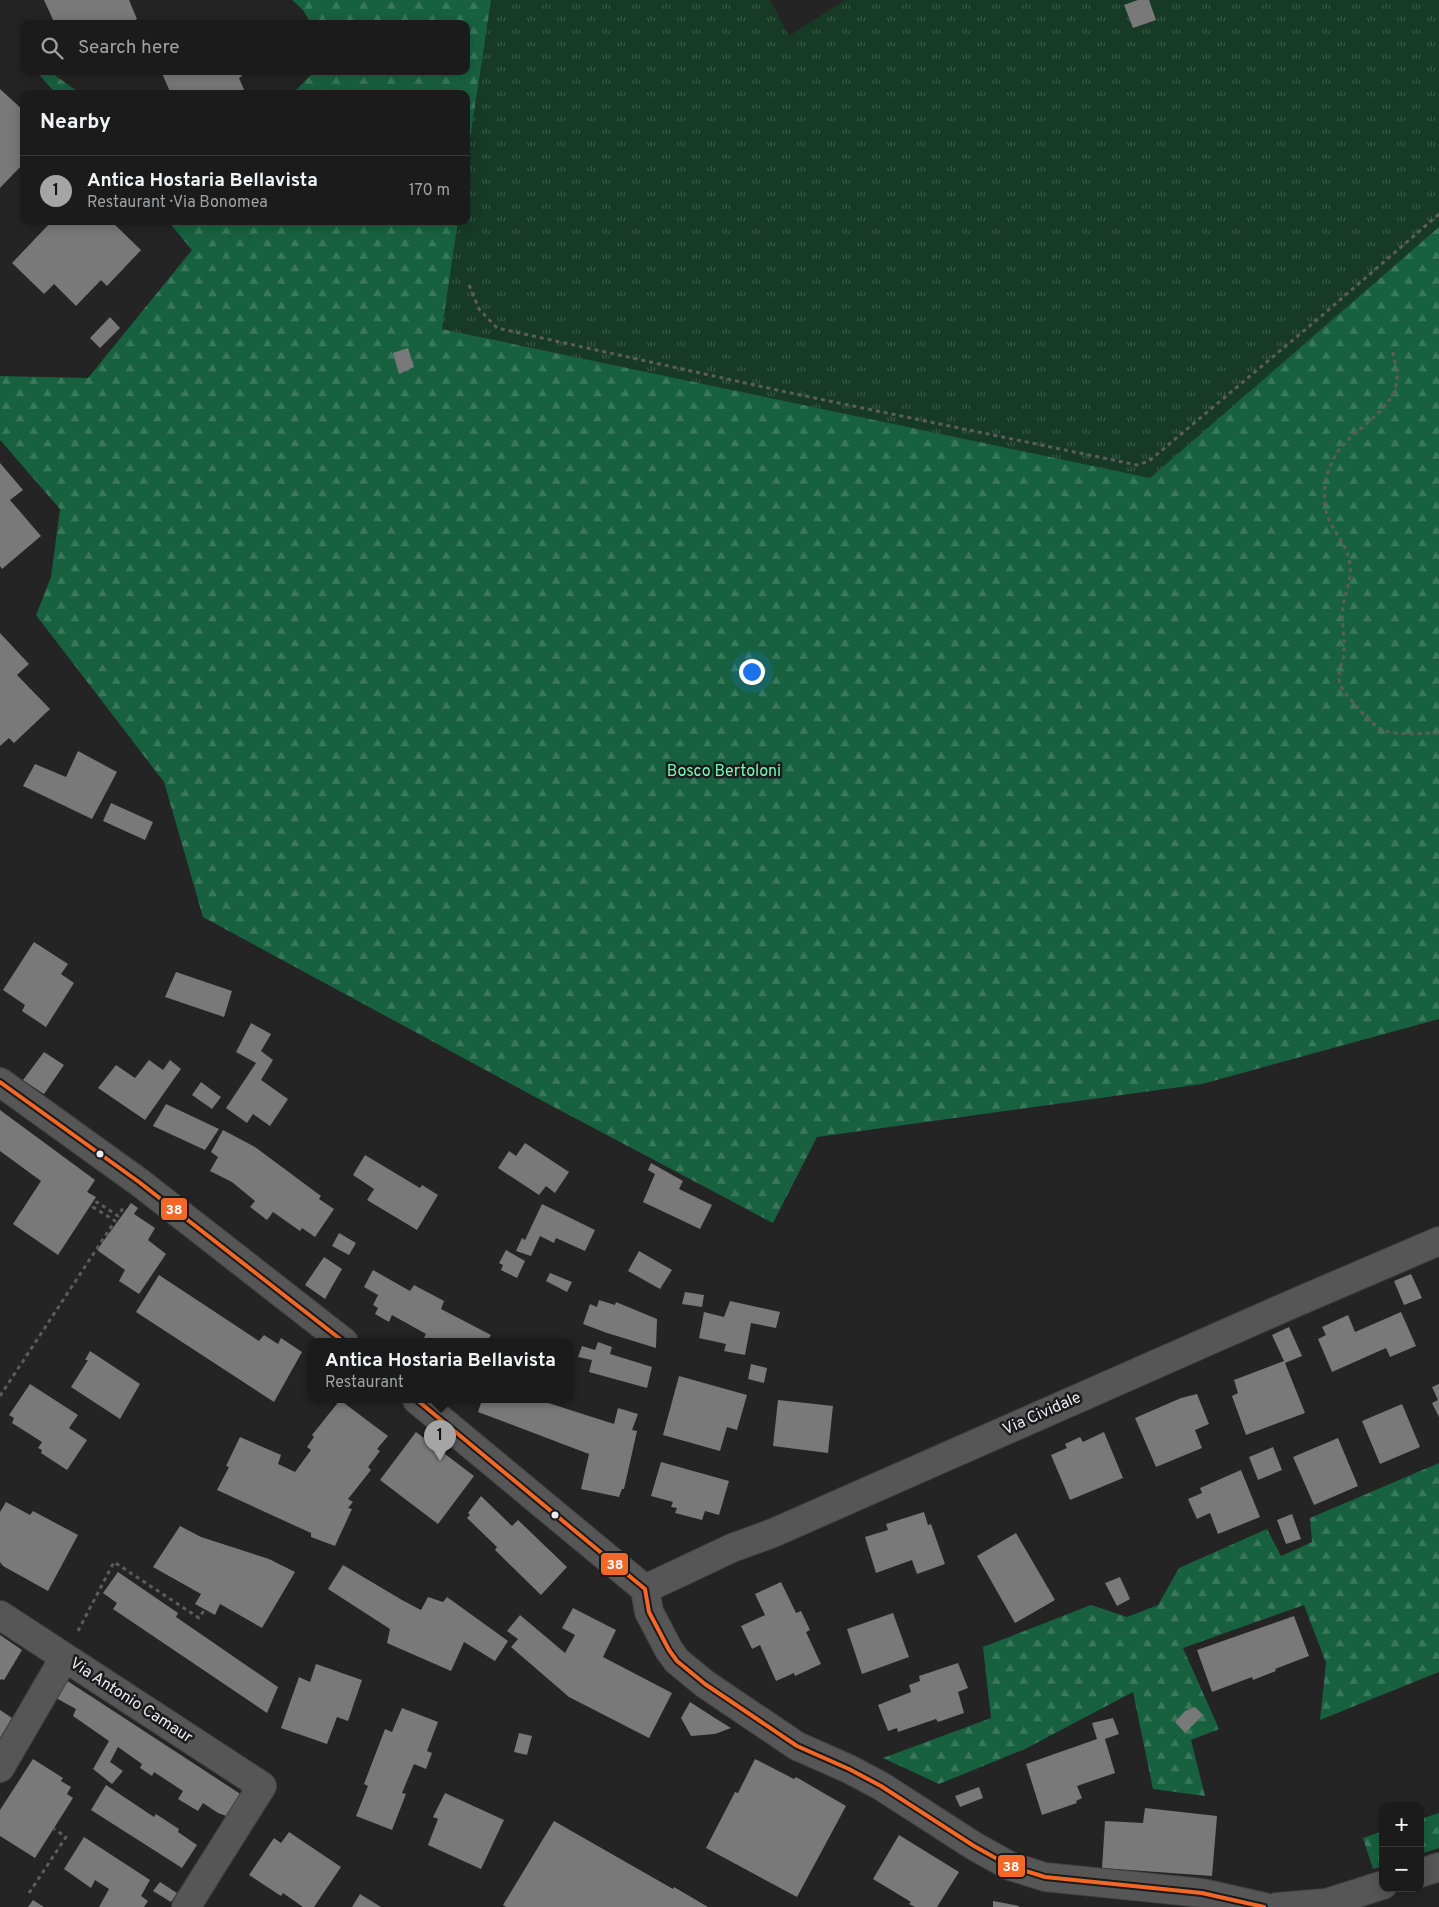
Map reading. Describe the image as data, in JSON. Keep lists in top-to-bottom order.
{
  "streets": {
    "street": ["Via Cividale", "Via Antonio Camaur"]
  },
  "parks": ["Bosco Bertoloni"],
  "lines": ["transit line 38"],
  "page": {
    "search": "Search here",
    "heading": "Nearby",
    "list": [
      {
        "mark": "1",
        "name": "Antica Hostaria Bellavista",
        "note": "Restaurant · Via Bonomea",
        "value": "170 m"
      }
    ],
    "popup": ["Antica Hostaria Bellavista", "Restaurant"],
    "pins": "1",
    "map_buttons": ["+", "−"]
  }
}
